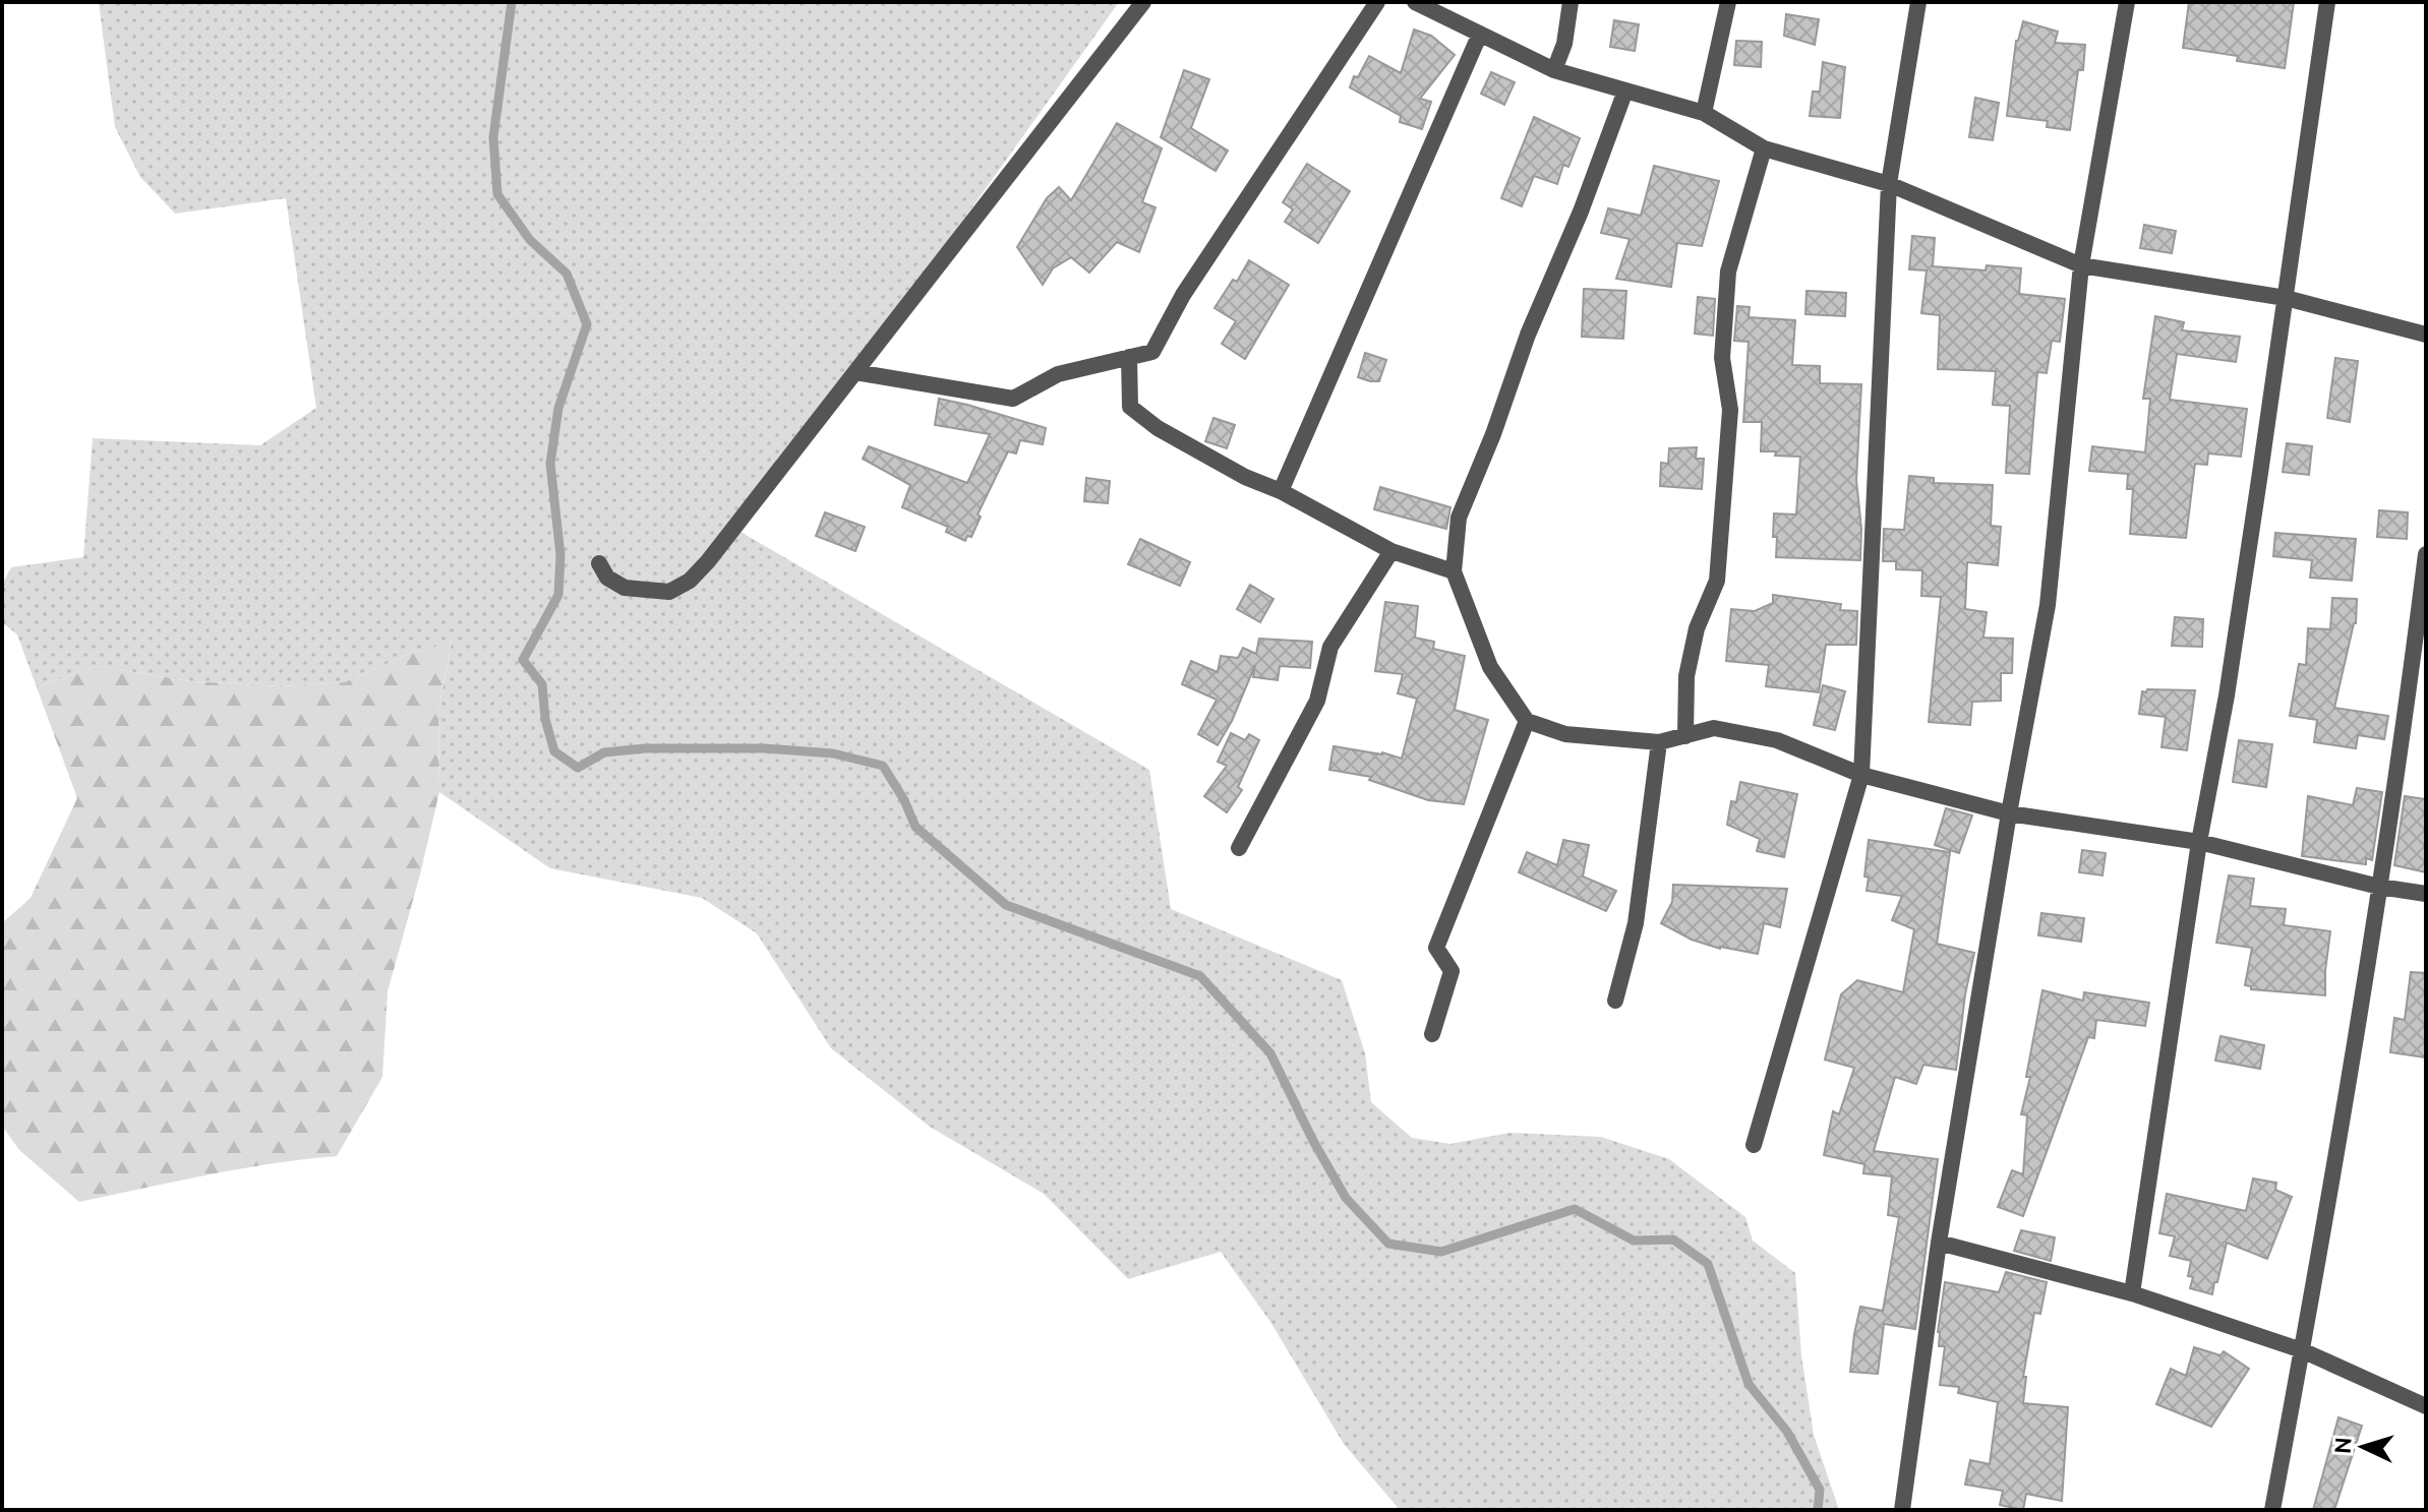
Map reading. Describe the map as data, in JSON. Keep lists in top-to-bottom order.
{
  "north": "left"
}
